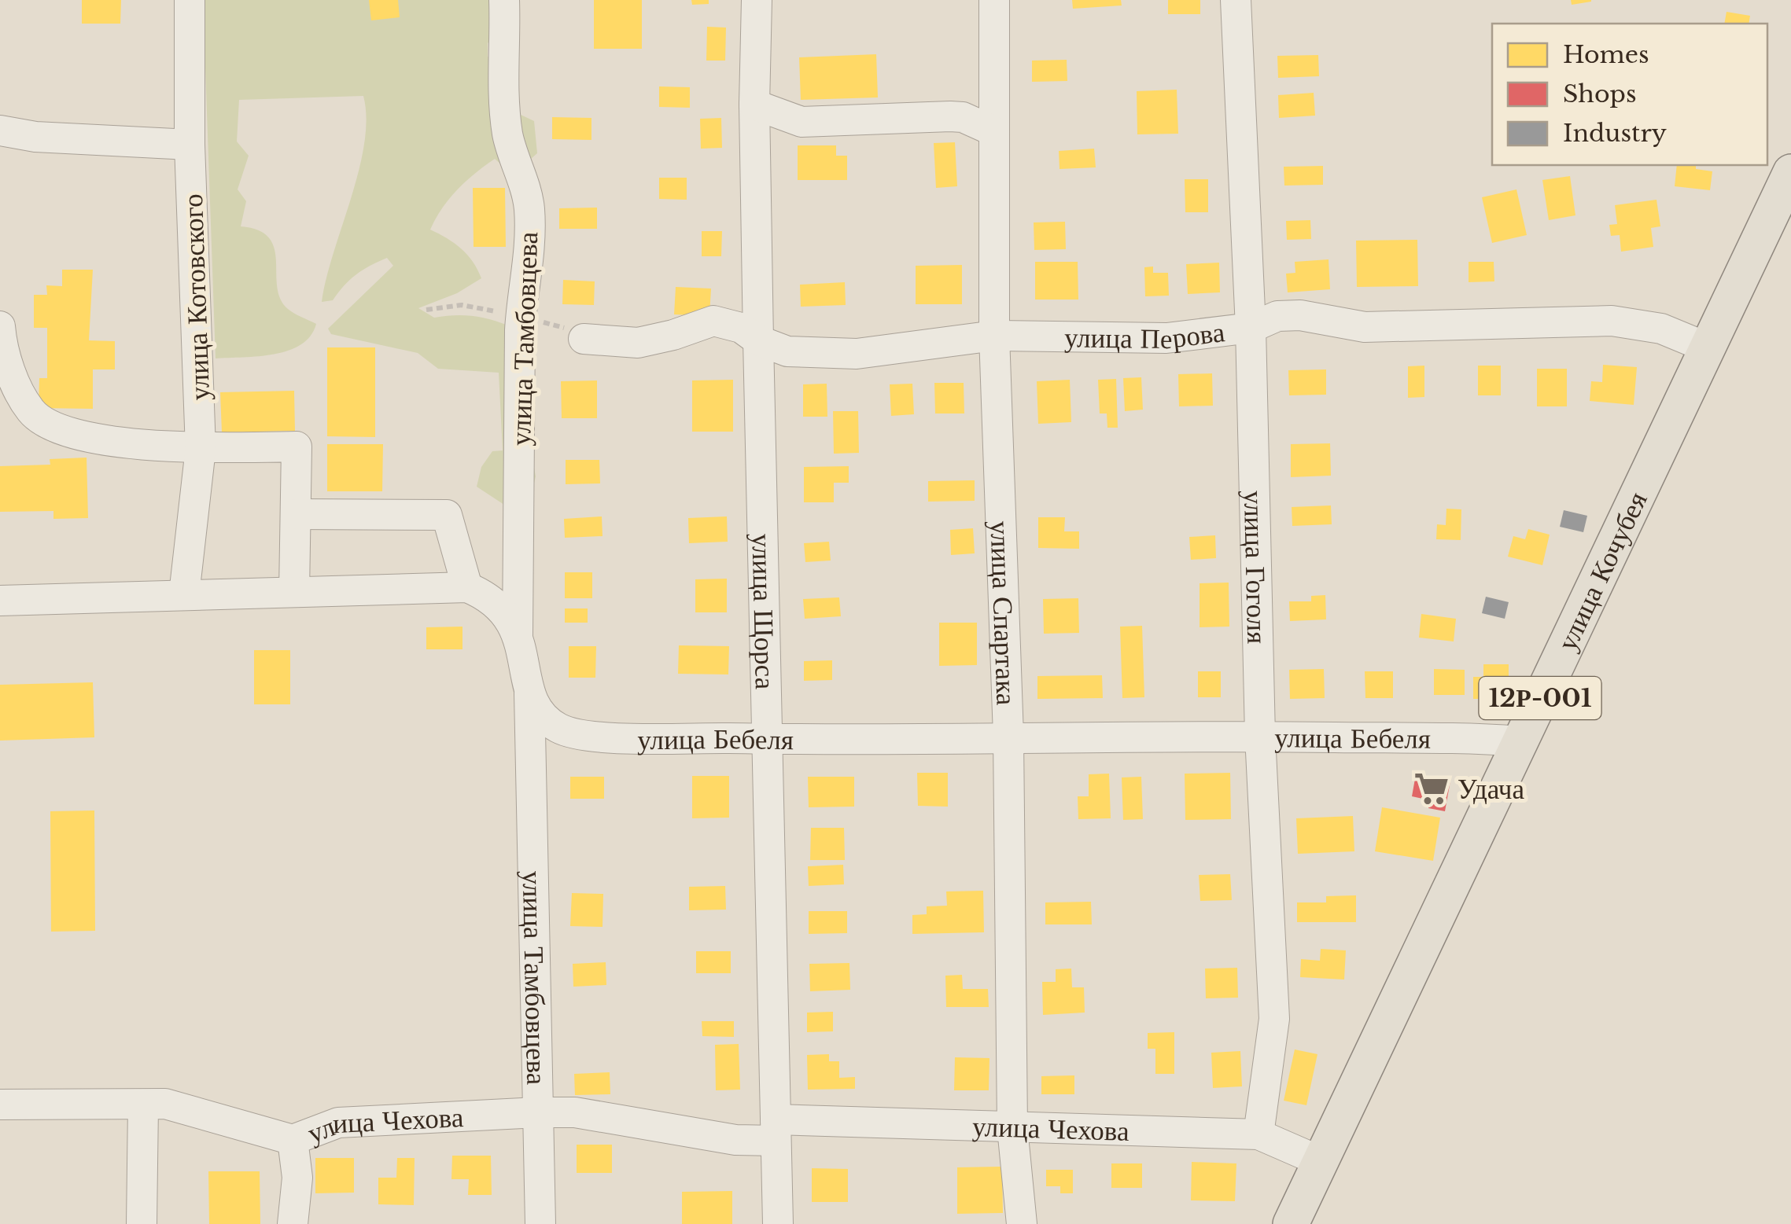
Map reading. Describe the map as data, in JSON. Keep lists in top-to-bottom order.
{
  "streets": {
    "main road": ["улица Кочубея", "12Р-001"],
    "street": [
      "улица Котовского",
      "улица Перова",
      "улица Тамбовцева",
      "улица Гоголя",
      "улица Щорса",
      "улица Спартака",
      "улица Бебеля",
      "улица Чехова"
    ]
  },
  "crossings": [
    ["улица Перова", "улица Гоголя"],
    ["улица Перова", "улица Кочубея"],
    ["улица Перова", "улица Щорса"],
    ["улица Перова", "улица Спартака"],
    ["улица Тамбовцева", "улица Бебеля"],
    ["улица Тамбовцева", "улица Чехова"],
    ["улица Гоголя", "улица Бебеля"],
    ["улица Гоголя", "улица Чехова"],
    ["улица Кочубея", "улица Бебеля"],
    ["улица Кочубея", "улица Чехова"],
    ["улица Щорса", "улица Бебеля"],
    ["улица Щорса", "улица Чехова"],
    ["улица Спартака", "улица Бебеля"],
    ["улица Спартака", "улица Чехова"]
  ],
  "places": {
    "supermarket": ["Удача"]
  },
  "legend": ["Homes", "Shops", "Industry"]
}
